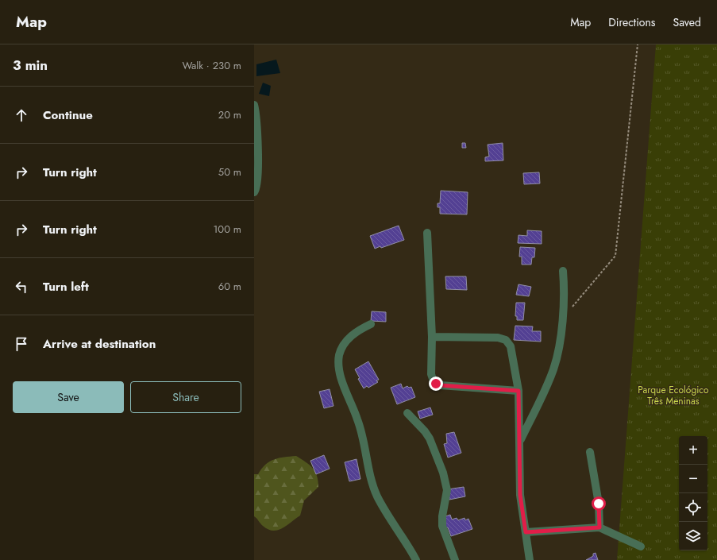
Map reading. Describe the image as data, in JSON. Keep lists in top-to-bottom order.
{
  "parks": ["Parque Ecológico Três Meninas"],
  "page": {
    "header": "Map",
    "nav": ["Map", "Directions", "Saved"],
    "heading": ["3 min", "Walk · 230 m"],
    "list": [
      ["Continue", "20 m"],
      ["Turn right", "50 m"],
      ["Turn right", "100 m"],
      ["Turn left", "60 m"],
      "Arrive at destination"
    ],
    "buttons": ["Save", "Share"],
    "map_buttons": ["+", "−"]
  }
}
